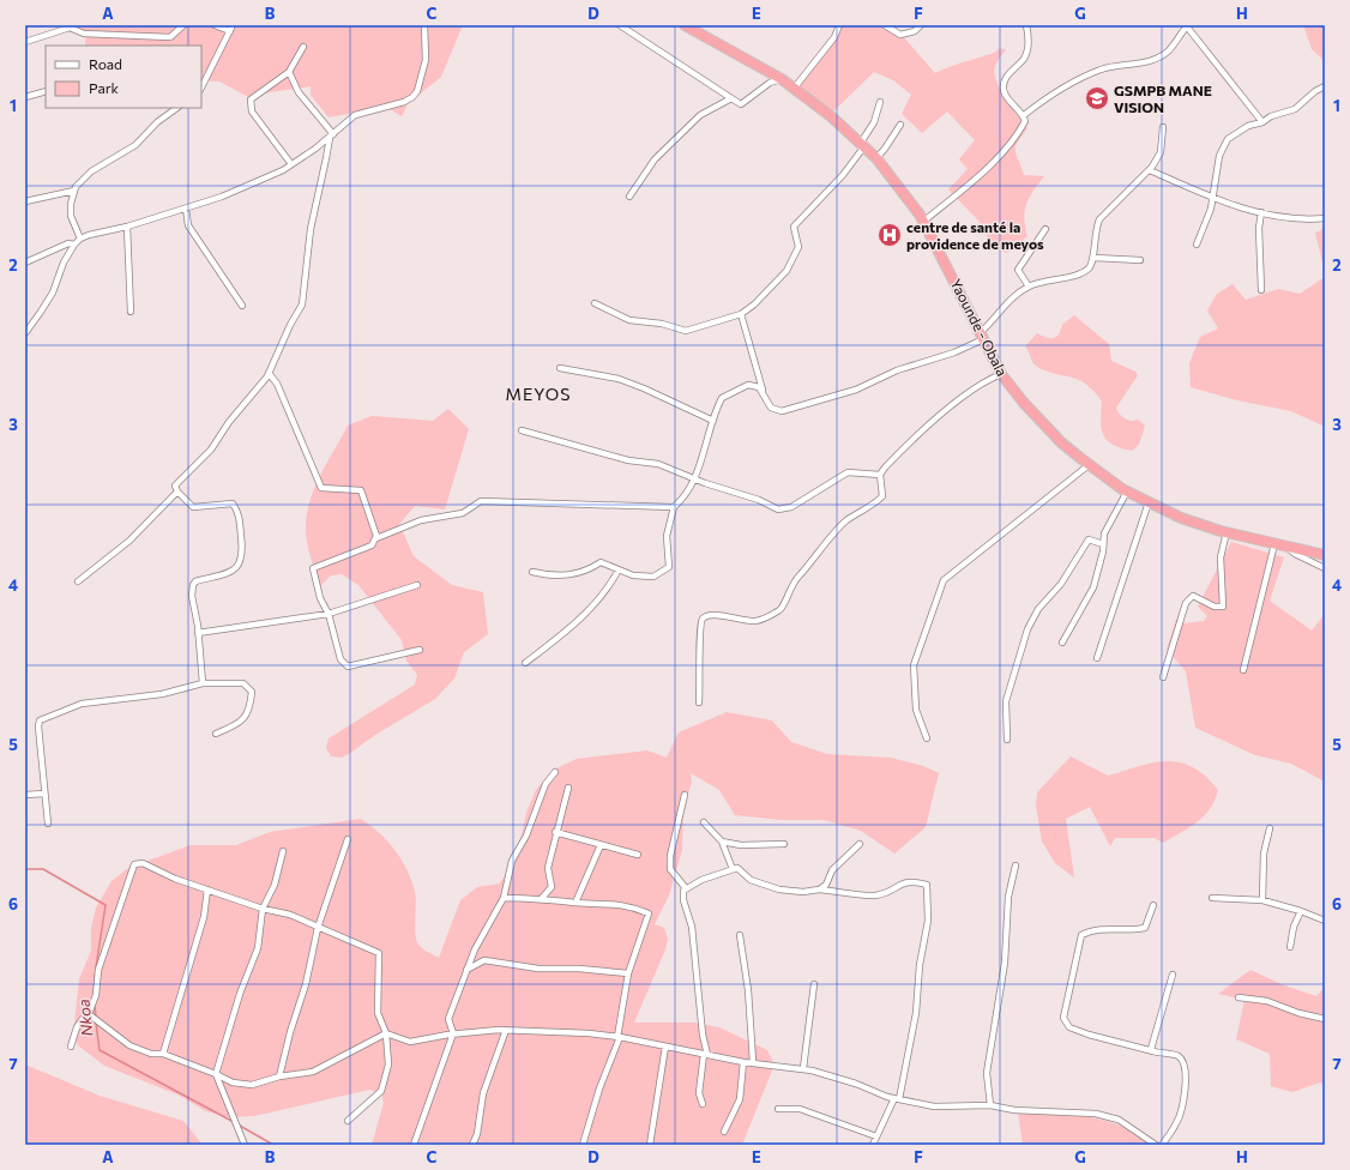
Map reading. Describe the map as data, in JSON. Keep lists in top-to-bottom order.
{
  "streets": {
    "highway": ["Yaounde - Obala"]
  },
  "districts": ["MEYOS"],
  "water": ["Nkoa"],
  "places": {
    "school or university": ["GSMPB MANE VISION"],
    "hospital": ["centre de santé la providence de meyos"]
  },
  "legend": ["Road", "Park"],
  "grid": {
    "columns": [
      "A",
      "B",
      "C",
      "D",
      "E",
      "F",
      "G",
      "H"
    ],
    "rows": [
      "1",
      "2",
      "3",
      "4",
      "5",
      "6",
      "7"
    ]
  }
}
